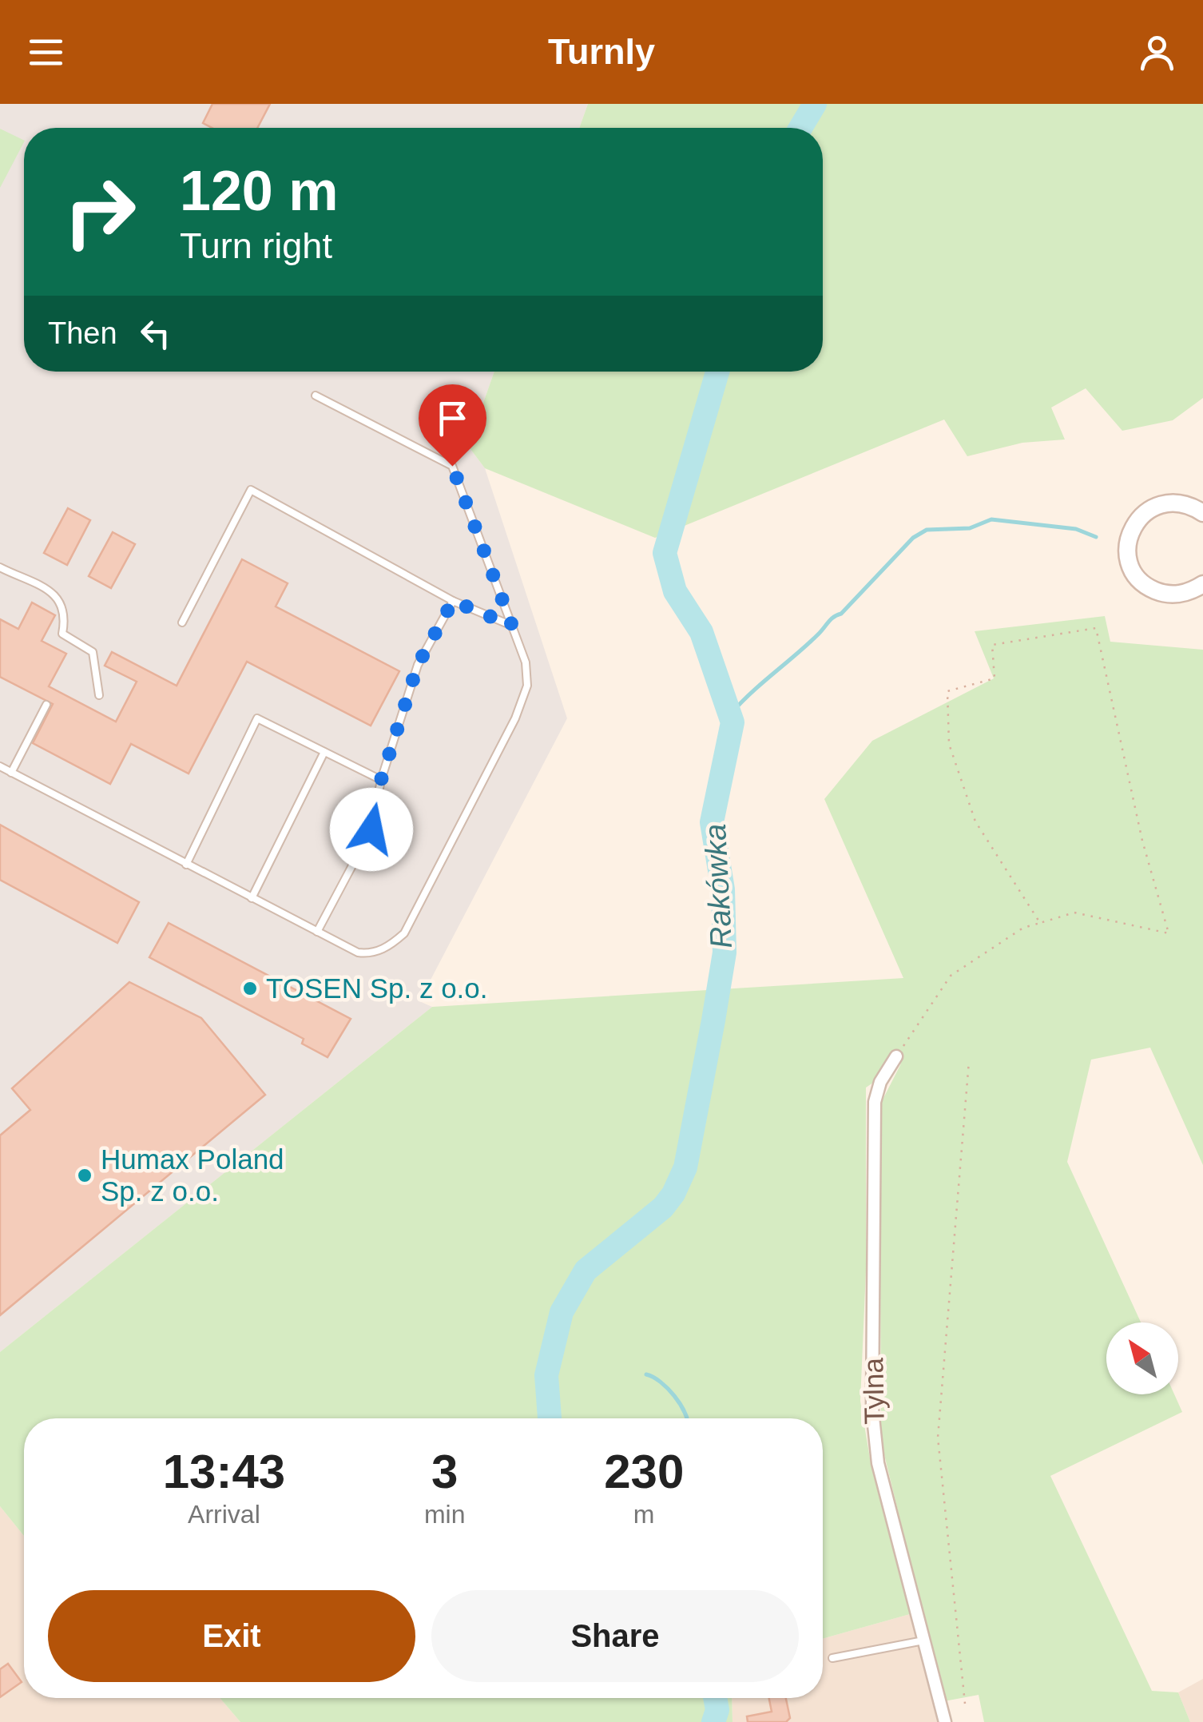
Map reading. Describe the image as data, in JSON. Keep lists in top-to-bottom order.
{
  "streets": {
    "street": ["Tylna"]
  },
  "water": ["Rakówka"],
  "places": ["TOSEN Sp. z o.o.", "Humax Poland Sp. z o.o."],
  "north": "top left",
  "page": {
    "header": "Turnly",
    "turn": ["120 m", "Turn right"],
    "then": "Then",
    "eta": [
      "13:43",
      "Arrival",
      "3",
      "min",
      "230",
      "m"
    ],
    "buttons": ["Exit", "Share"]
  }
}
